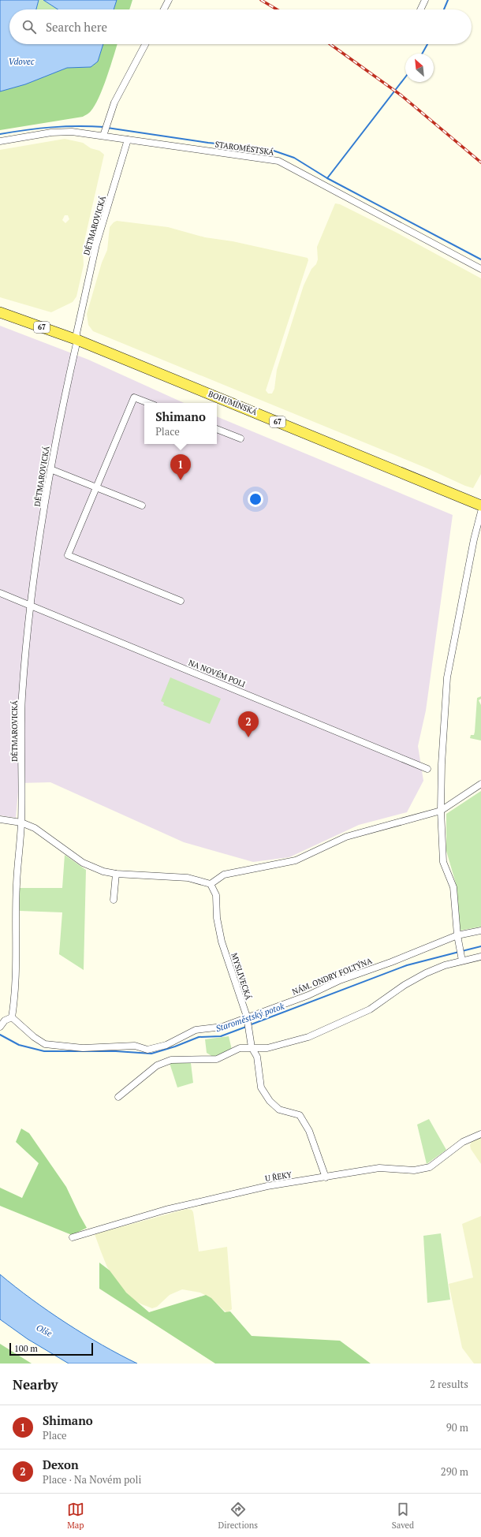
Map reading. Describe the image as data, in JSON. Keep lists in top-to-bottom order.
{
  "streets": {
    "main road": ["67", "BOHUMÍNSKÁ"],
    "street": [
      "STAROMĚSTSKÁ",
      "DĚTMAROVICKÁ",
      "NA NOVÉM POLI",
      "MYSLIVECKÁ",
      "NÁM. ONDRY FOLTÝNA",
      "U ŘEKY"
    ]
  },
  "crossings": [
    ["STAROMĚSTSKÁ", "DĚTMAROVICKÁ"],
    ["DĚTMAROVICKÁ", "BOHUMÍNSKÁ"],
    ["DĚTMAROVICKÁ", "NA NOVÉM POLI"],
    ["MYSLIVECKÁ", "NÁM. ONDRY FOLTÝNA"],
    ["MYSLIVECKÁ", "U ŘEKY"]
  ],
  "water": ["Vdovec", "Staroměstský potok", "Olše"],
  "scale_bar": "100 m",
  "north": "top left",
  "page": {
    "search": "Search here",
    "popup": ["Shimano", "Place"],
    "pins": ["1", "2"],
    "scale": "100 m",
    "heading": ["Nearby", "2 results"],
    "list": [
      {
        "mark": "1",
        "name": "Shimano",
        "note": "Place",
        "value": "90 m"
      },
      {
        "mark": "2",
        "name": "Dexon",
        "note": "Place · Na Novém poli",
        "value": "290 m"
      }
    ],
    "nav": ["Map", "Directions", "Saved"]
  }
}
